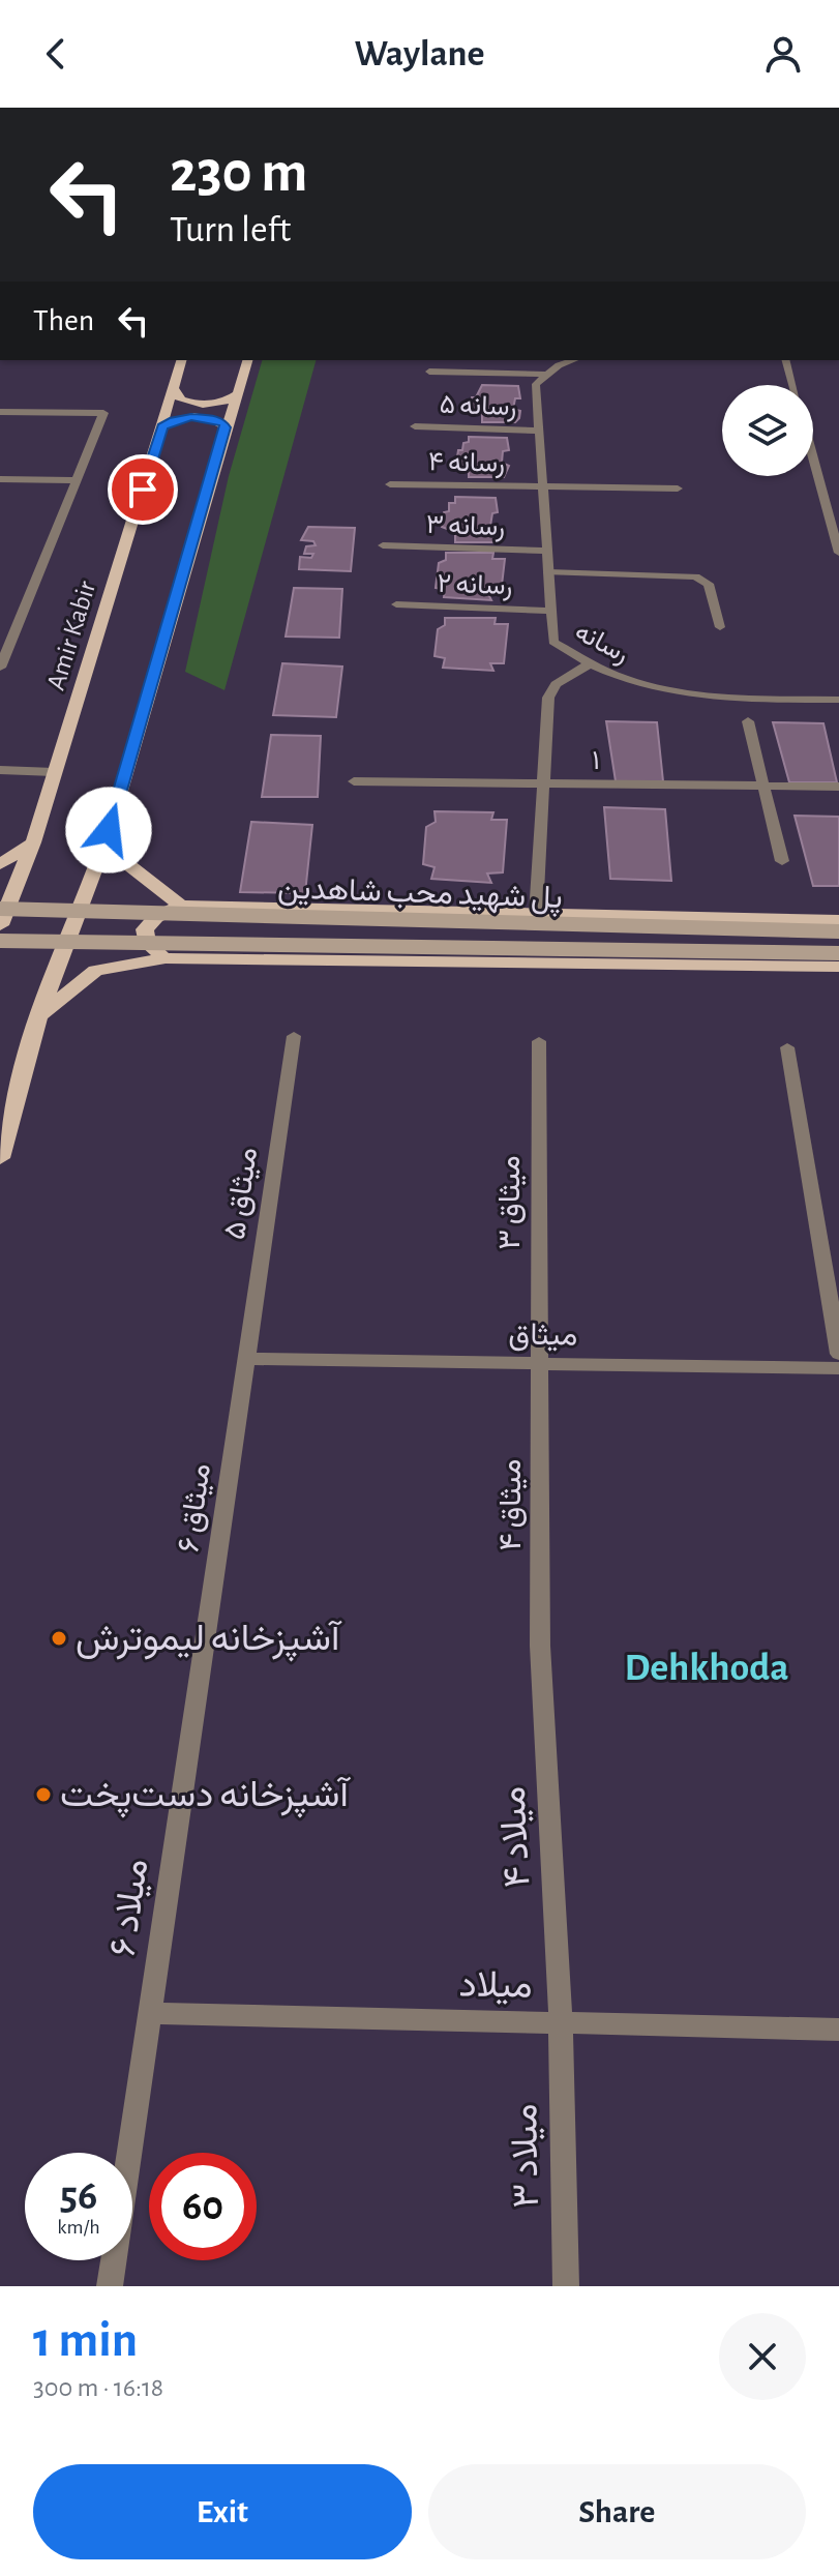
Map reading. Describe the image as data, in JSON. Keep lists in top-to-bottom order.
{
  "streets": {
    "main road": ["Amir Kabir", "پل شهید محب شاهدین"],
    "street": [
      "رسانه ۵",
      "رسانه ۴",
      "رسانه ۳",
      "رسانه ۲",
      "رسانه",
      "۱",
      "میثاق ۵",
      "میثاق ۳",
      "میثاق",
      "میثاق ۴",
      "میثاق ۶",
      "میلاد ۴",
      "میلاد ۶",
      "میلاد",
      "میلاد ۳"
    ]
  },
  "crossings": [
    ["رسانه ۵", "رسانه"],
    ["رسانه ۴", "رسانه"],
    ["رسانه ۳", "رسانه"],
    ["رسانه ۲", "رسانه"],
    ["میثاق ۵", "میثاق"],
    ["میثاق ۵", "میثاق ۶"],
    ["میثاق ۳", "میثاق"],
    ["میثاق ۳", "میثاق ۴"],
    ["میثاق", "میثاق ۴"],
    ["میثاق", "میثاق ۶"],
    ["میثاق ۴", "میلاد ۴"],
    ["میثاق ۶", "میلاد ۶"],
    ["میلاد ۴", "میلاد"],
    ["میلاد ۴", "میلاد ۳"],
    ["میلاد ۶", "میلاد"],
    ["میلاد", "میلاد ۳"]
  ],
  "districts": ["Dehkhoda"],
  "places": ["آشپزخانه لیموترش", "آشپزخانه دست‌پخت"],
  "page": {
    "header": "Waylane",
    "turn": ["230 m", "Turn left"],
    "then": "Then",
    "speed": "56 km/h",
    "limit": "60",
    "heading": ["1 min", "300 m · 16:18"],
    "buttons": ["Exit", "Share"]
  }
}
